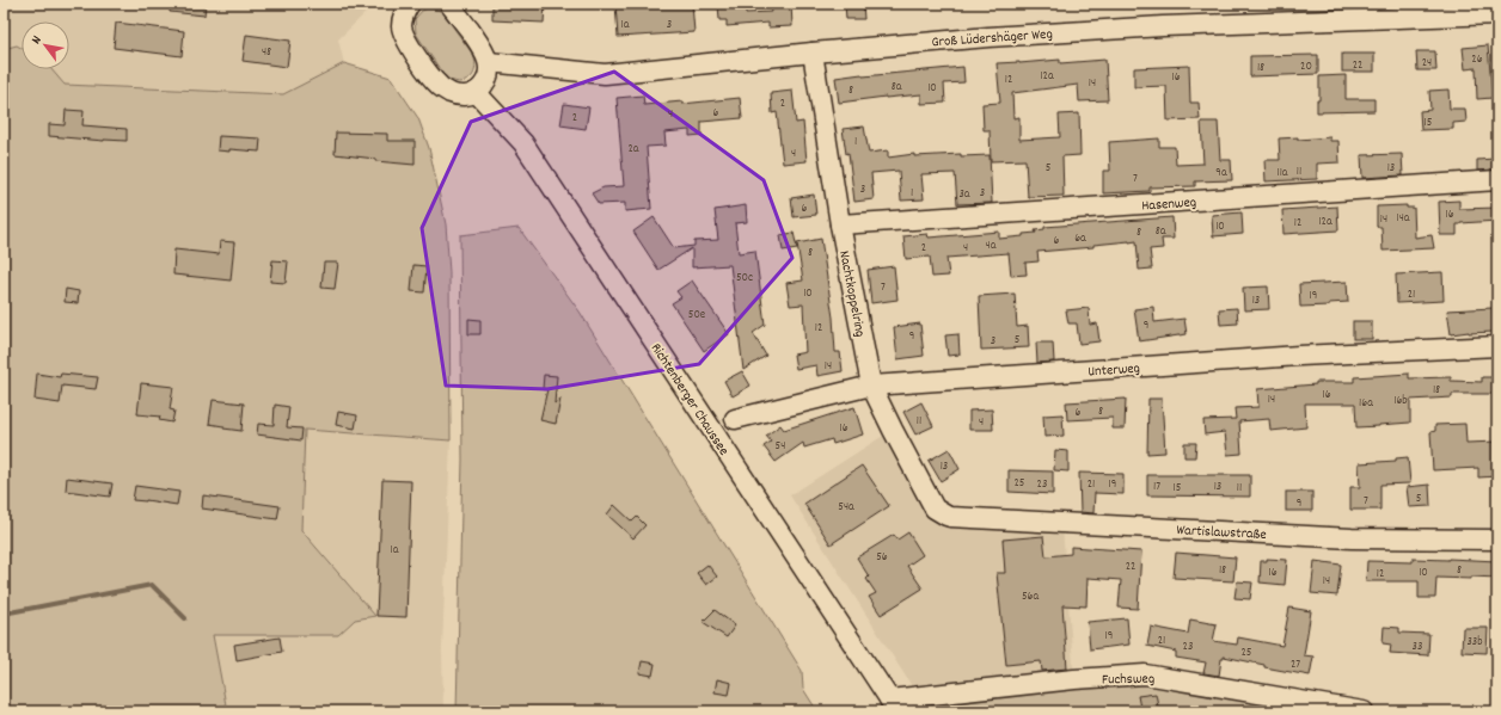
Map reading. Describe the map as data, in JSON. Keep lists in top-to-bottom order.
{
  "streets": {
    "street": [
      "Groß Lüdershäger Weg",
      "Hasenweg",
      "Nachtkoppelring",
      "Unterweg",
      "Richtenberger Chaussee",
      "Wartislawstraße",
      "Fuchsweg"
    ]
  },
  "crossings": [
    ["Groß Lüdershäger Weg", "Nachtkoppelring"],
    ["Hasenweg", "Nachtkoppelring"],
    ["Nachtkoppelring", "Unterweg"],
    ["Nachtkoppelring", "Wartislawstraße"],
    ["Richtenberger Chaussee", "Fuchsweg"]
  ],
  "house_numbers": [
    "1a",
    "3",
    "48",
    "26",
    "24",
    "22",
    "20",
    "18",
    "12a",
    "16",
    "12",
    "14",
    "8a",
    "10",
    "8",
    "2",
    "6",
    "4",
    "2",
    "15",
    "1",
    "2a",
    "4",
    "5",
    "13",
    "11",
    "9a",
    "11a",
    "7",
    "3",
    "1",
    "3",
    "3a",
    "6",
    "16",
    "14a",
    "14",
    "12a",
    "12",
    "10",
    "8a",
    "8",
    "6a",
    "6",
    "4a",
    "2",
    "4",
    "8",
    "50c",
    "7",
    "10",
    "21",
    "19",
    "13",
    "50e",
    "9",
    "12",
    "9",
    "5",
    "3",
    "14",
    "18",
    "16",
    "14",
    "16b",
    "16a",
    "8",
    "6",
    "11",
    "4",
    "16",
    "54",
    "13",
    "25",
    "23",
    "21",
    "19",
    "17",
    "13",
    "15",
    "11",
    "5",
    "7",
    "9",
    "54a",
    "1a",
    "56",
    "22",
    "18",
    "8",
    "16",
    "10",
    "12",
    "14",
    "56a",
    "19",
    "21",
    "33b",
    "23",
    "33",
    "25",
    "27"
  ],
  "north": "top left"
}
